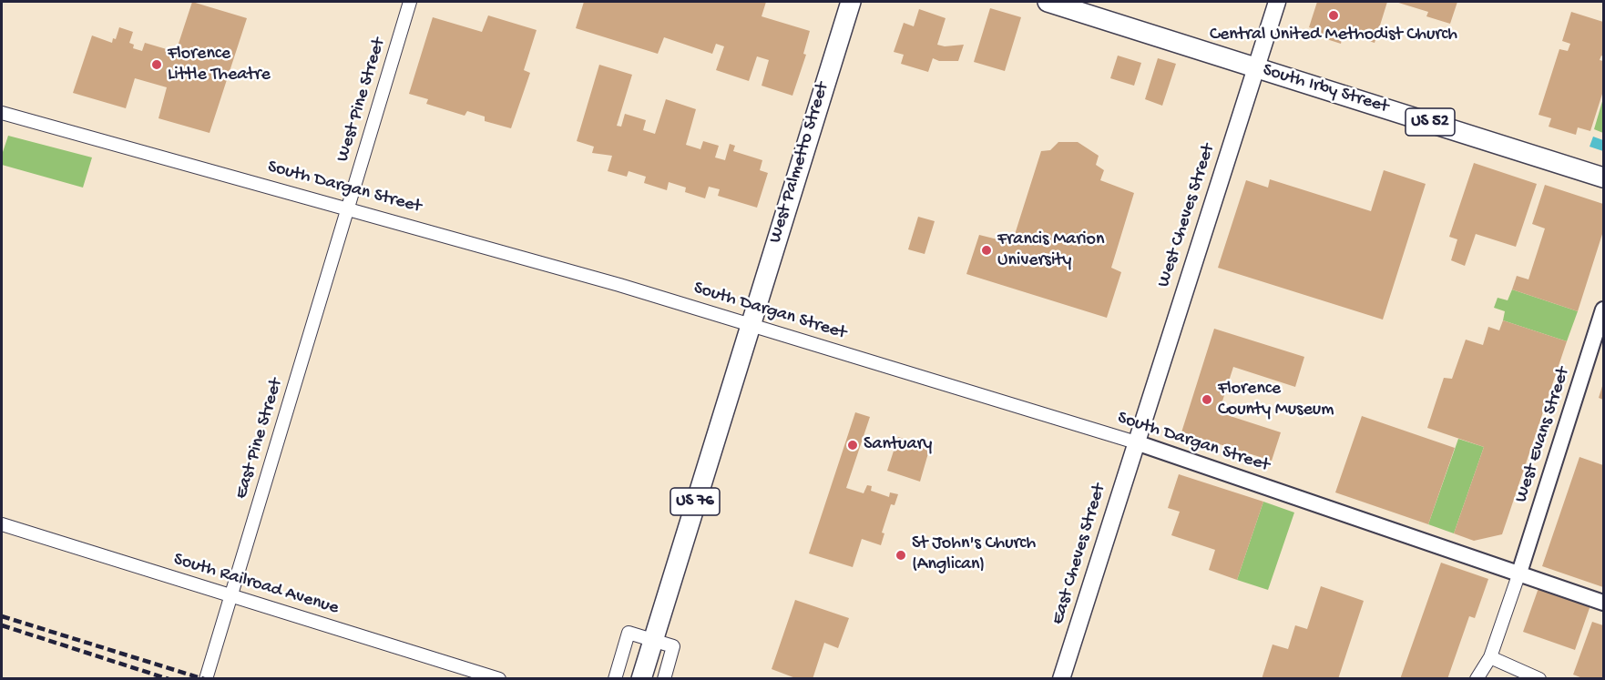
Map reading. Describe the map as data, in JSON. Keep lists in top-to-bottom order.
{
  "streets": {
    "main road": [
      "South Irby Street",
      "US 52",
      "West Palmetto Street",
      "West Cheves Street",
      "US 76",
      "East Cheves Street"
    ],
    "street": [
      "West Pine Street",
      "South Dargan Street",
      "West Evans Street",
      "East Pine Street",
      "South Railroad Avenue"
    ]
  },
  "crossings": [
    ["South Irby Street", "West Cheves Street"],
    ["West Pine Street", "South Dargan Street"],
    ["West Pine Street", "East Pine Street"],
    ["West Palmetto Street", "South Dargan Street"],
    ["West Palmetto Street", "US 76"],
    ["South Dargan Street", "West Cheves Street"],
    ["South Dargan Street", "West Evans Street"],
    ["South Dargan Street", "East Pine Street"],
    ["South Dargan Street", "US 76"],
    ["South Dargan Street", "East Cheves Street"],
    ["West Cheves Street", "East Cheves Street"],
    ["East Pine Street", "South Railroad Avenue"]
  ],
  "places": [
    "Central United Methodist Church",
    "Florence Little Theatre",
    "Francis Marion University",
    "Florence County Museum",
    "Santuary",
    "St John's Church (Anglican)"
  ]
}
